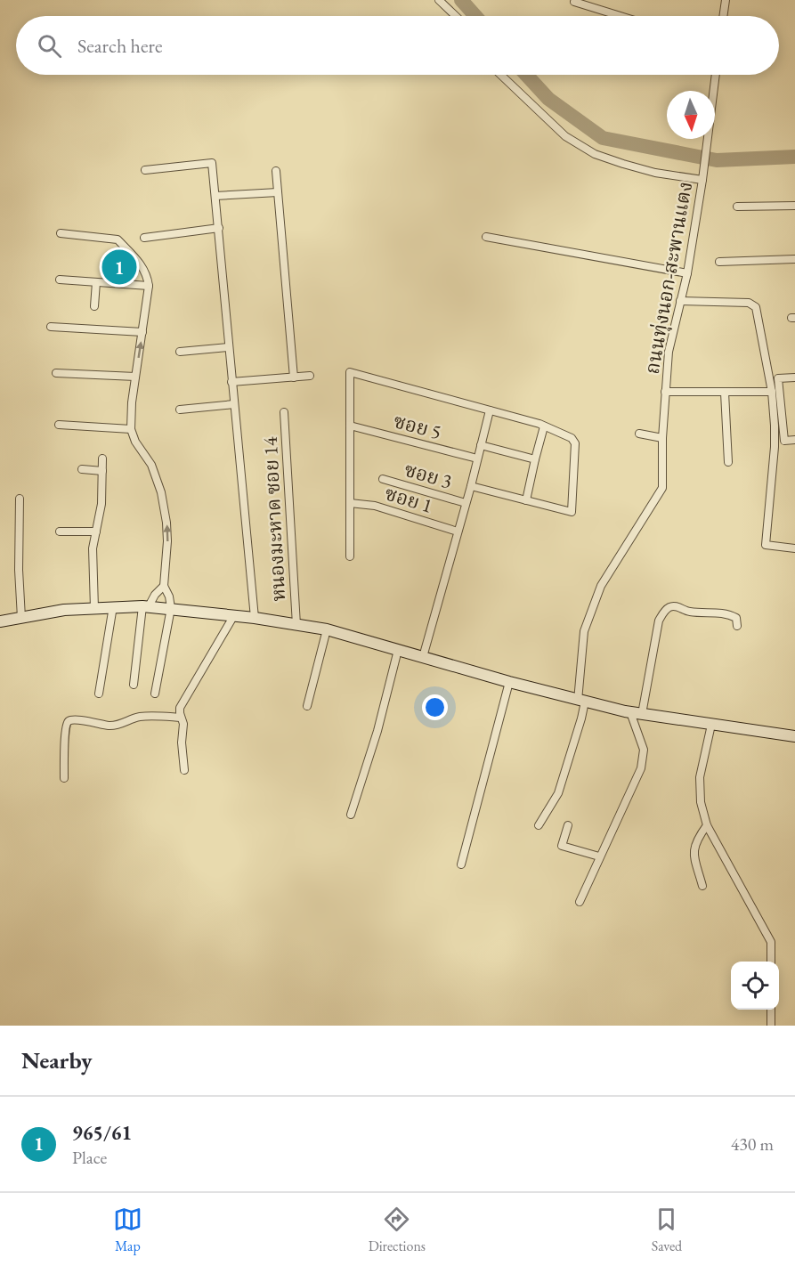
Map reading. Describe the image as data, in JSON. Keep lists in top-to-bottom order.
{
  "streets": {
    "street": [
      "ถนนทุ่งนอก-สะพานแตง",
      "ซอย 5",
      "ซอย 3",
      "ซอย 1",
      "หนองมะหาด ซอย 14"
    ]
  },
  "north": "bottom",
  "page": {
    "search": "Search here",
    "pins": "1",
    "heading": "Nearby",
    "list": [
      {
        "mark": "1",
        "name": "965/61",
        "note": "Place",
        "value": "430 m"
      }
    ],
    "nav": ["Map", "Directions", "Saved"]
  }
}
